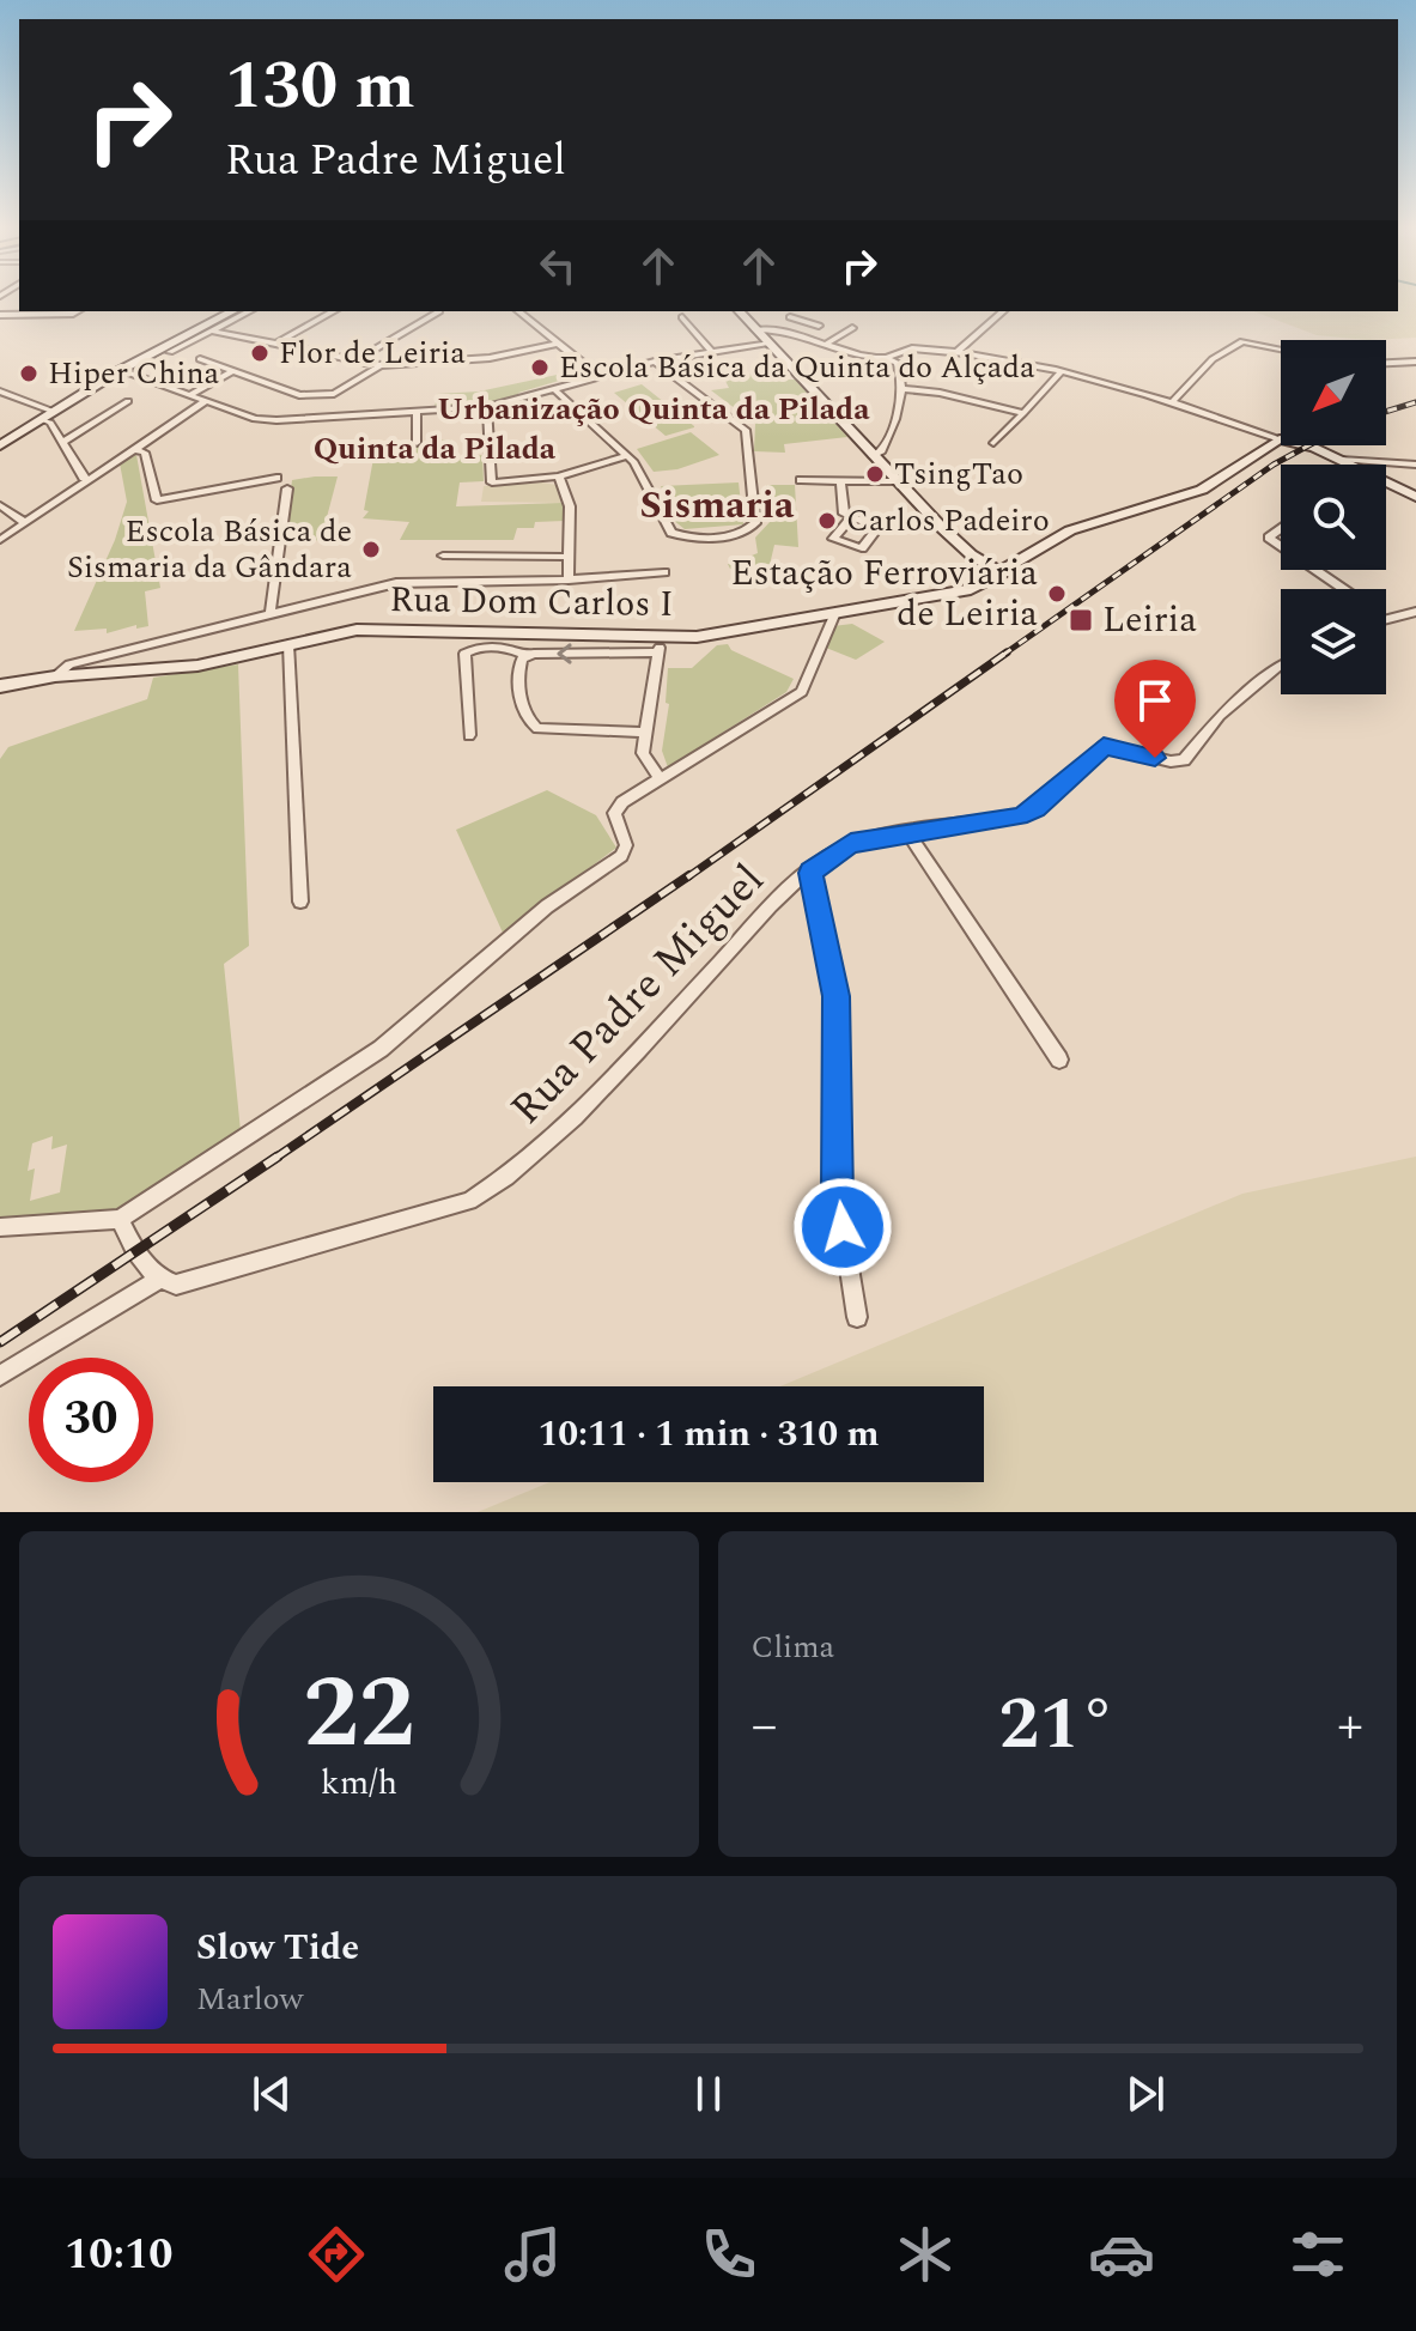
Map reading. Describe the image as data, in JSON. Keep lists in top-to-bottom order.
{
  "streets": {
    "main road": ["Rua Dom Carlos I"],
    "street": ["Rua Padre Miguel"]
  },
  "districts": ["Urbanização Quinta da Pilada", "Quinta da Pilada", "Sismaria"],
  "places": {
    "other": [
      "Flor de Leiria",
      "Escola Básica da Quinta do Alçada",
      "Hiper China",
      "TsingTao",
      "Carlos Padeiro",
      "Escola Básica de Sismaria da Gândara",
      "Estação Ferroviária de Leiria"
    ],
    "transit": ["Leiria"]
  },
  "north": "bottom left",
  "page": {
    "turn": ["130 m", "Rua Padre Miguel"],
    "limit": "30",
    "trip": "10:11 · 1 min · 310 m",
    "tile": "Clima",
    "heat": ["−", "21°", "+"],
    "song": ["Slow Tide", "Marlow"],
    "tabs": "10:10",
    "gauge": ["22", "km/h"]
  }
}
